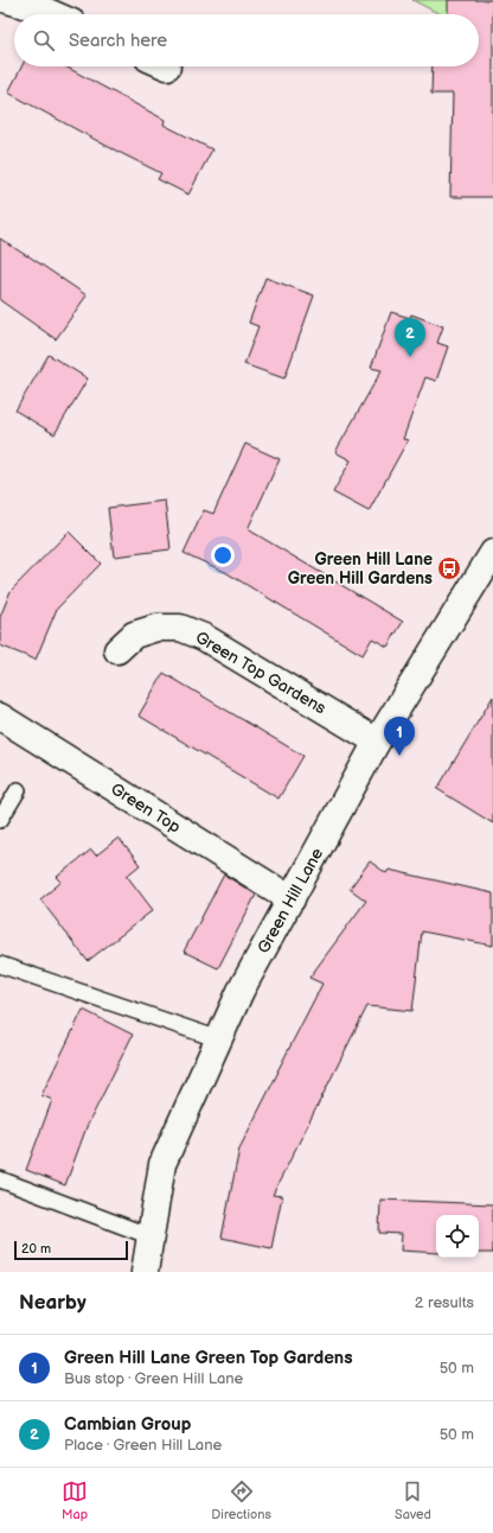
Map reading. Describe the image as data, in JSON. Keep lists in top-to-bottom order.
{
  "streets": {
    "street": ["Green Top Gardens", "Green Top", "Green Hill Lane"]
  },
  "crossings": [
    ["Green Top Gardens", "Green Hill Lane"],
    ["Green Top", "Green Hill Lane"]
  ],
  "places": {
    "bus stop": ["Green Hill Lane Green Hill Gardens"]
  },
  "scale_bar": "20 m",
  "page": {
    "search": "Search here",
    "pins": ["2", "1"],
    "scale": "20 m",
    "heading": ["Nearby", "2 results"],
    "list": [
      {
        "mark": "1",
        "name": "Green Hill Lane Green Top Gardens",
        "note": "Bus stop · Green Hill Lane",
        "value": "50 m"
      },
      {
        "mark": "2",
        "name": "Cambian Group",
        "note": "Place · Green Hill Lane",
        "value": "50 m"
      }
    ],
    "nav": ["Map", "Directions", "Saved"]
  }
}
